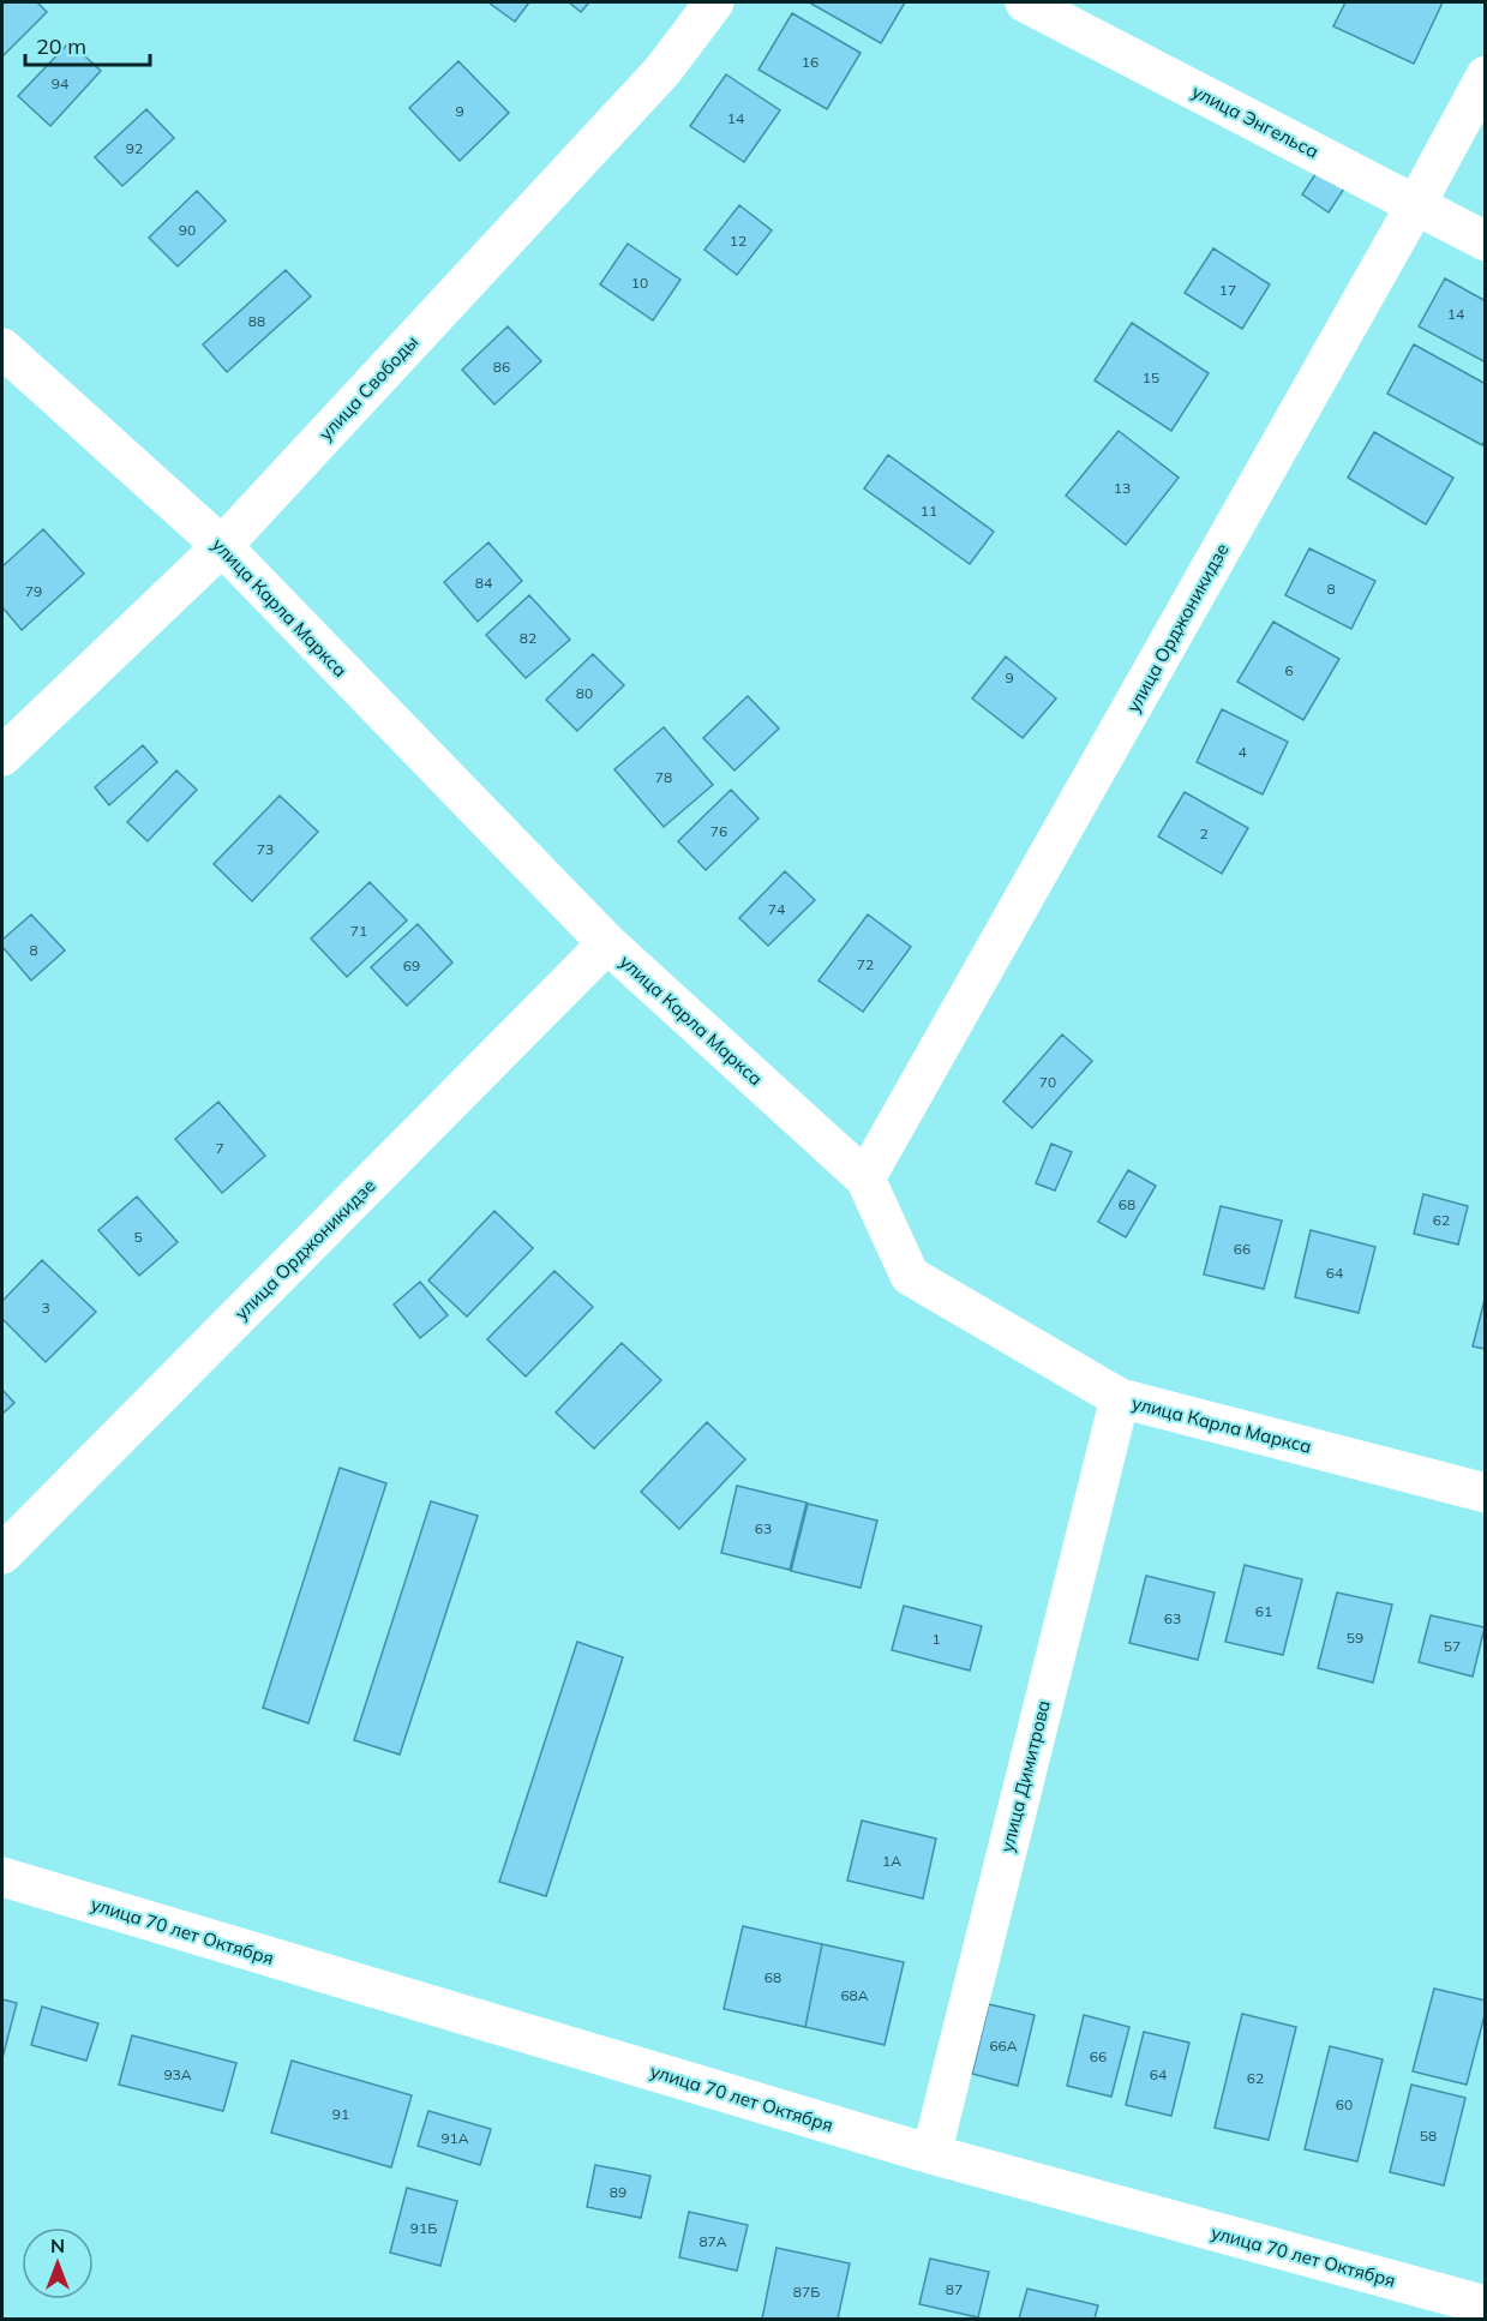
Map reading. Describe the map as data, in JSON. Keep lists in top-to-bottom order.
{
  "streets": {
    "street": [
      "улица Энгельса",
      "улица Свободы",
      "улица Карла Маркса",
      "улица Орджоникидзе",
      "улица Димитрова",
      "улица 70 лет Октября"
    ]
  },
  "crossings": [
    ["улица Энгельса", "улица Орджоникидзе"],
    ["улица Свободы", "улица Карла Маркса"],
    ["улица Карла Маркса", "улица Орджоникидзе"],
    ["улица Карла Маркса", "улица Димитрова"],
    ["улица Димитрова", "улица 70 лет Октября"]
  ],
  "house_numbers": [
    "16",
    "94",
    "9",
    "14",
    "92",
    "90",
    "12",
    "10",
    "17",
    "14",
    "88",
    "86",
    "15",
    "13",
    "11",
    "84",
    "8",
    "79",
    "82",
    "6",
    "9",
    "80",
    "4",
    "78",
    "76",
    "2",
    "73",
    "74",
    "71",
    "8",
    "72",
    "69",
    "70",
    "7",
    "68",
    "62",
    "5",
    "66",
    "64",
    "3",
    "63",
    "61",
    "63",
    "59",
    "1",
    "57",
    "1А",
    "68",
    "68А",
    "66А",
    "66",
    "93А",
    "64",
    "62",
    "60",
    "91",
    "58",
    "91А",
    "89",
    "91Б",
    "87А",
    "87",
    "87Б"
  ],
  "scale_bar": "20 m",
  "north": "top"
}
